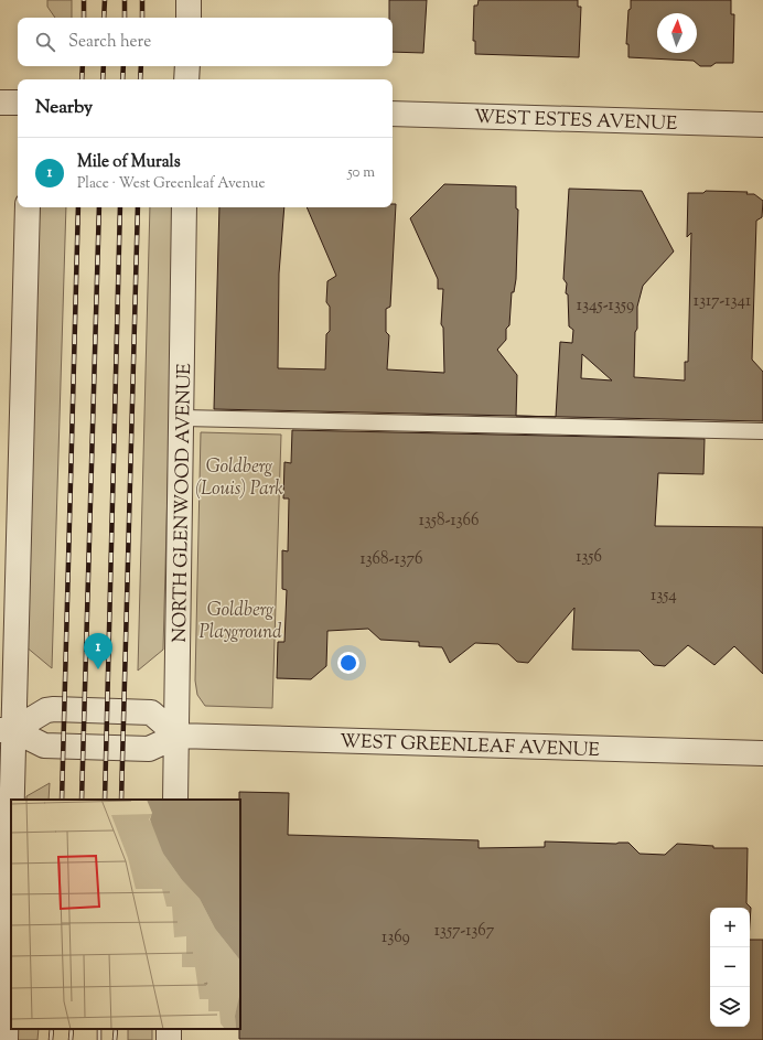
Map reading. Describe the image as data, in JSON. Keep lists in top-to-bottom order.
{
  "streets": {
    "street": ["WEST ESTES AVENUE", "NORTH GLENWOOD AVENUE", "WEST GREENLEAF AVENUE"]
  },
  "crossings": [
    ["NORTH GLENWOOD AVENUE", "WEST GREENLEAF AVENUE"]
  ],
  "parks": ["Goldberg (Louis) Park", "Goldberg Playground"],
  "house_numbers": [
    "1317-1341",
    "1345-1359",
    "1358-1366",
    "1356",
    "1368-1376",
    "1354",
    "1357-1367",
    "1369"
  ],
  "north": "top",
  "page": {
    "search": "Search here",
    "heading": "Nearby",
    "list": [
      {
        "mark": "1",
        "name": "Mile of Murals",
        "note": "Place · West Greenleaf Avenue",
        "value": "50 m"
      }
    ],
    "pins": "1",
    "map_buttons": ["+", "−"]
  }
}
